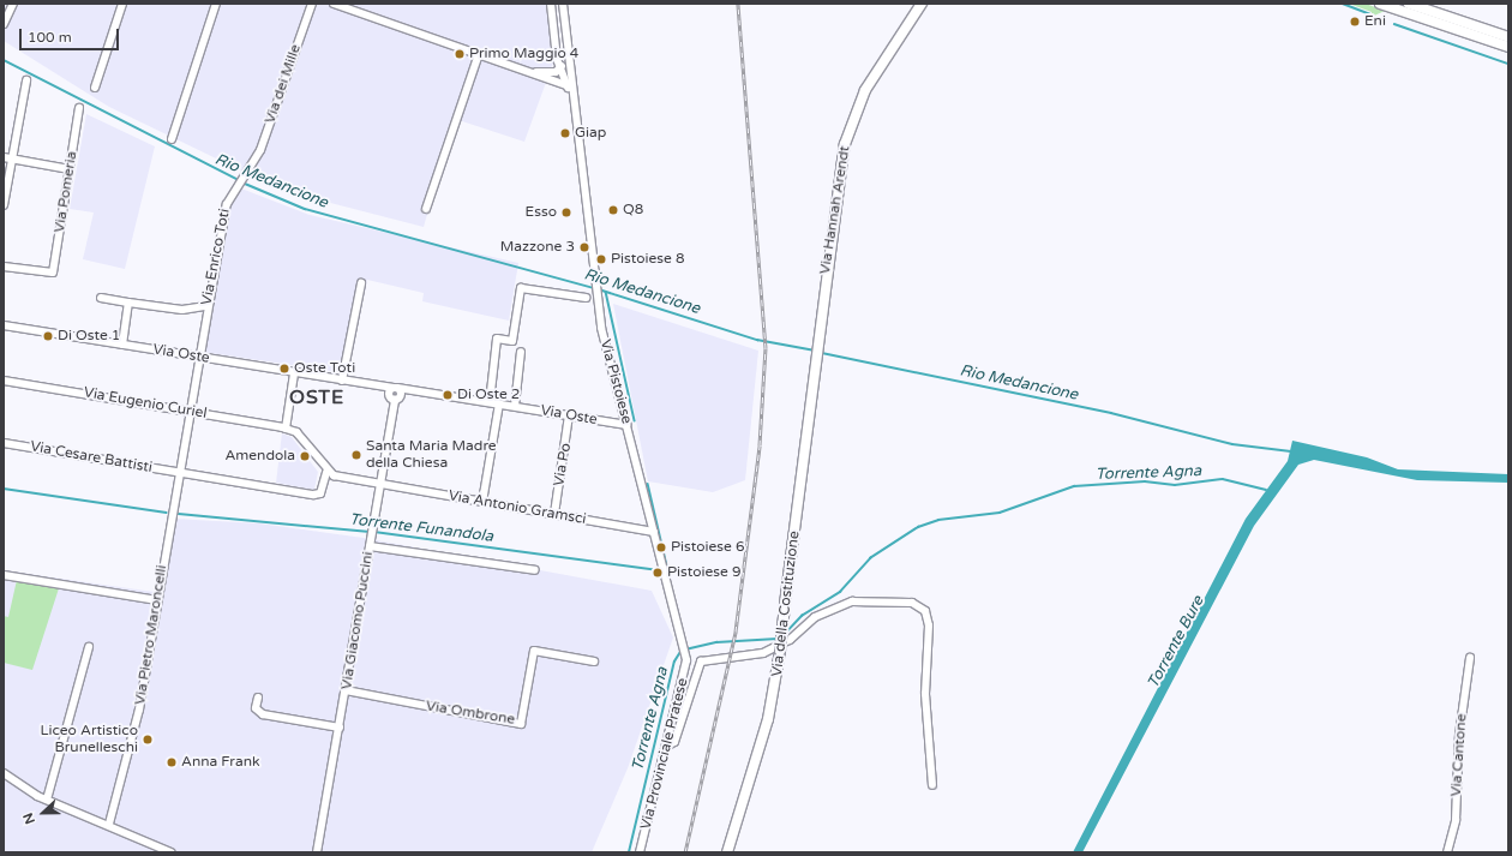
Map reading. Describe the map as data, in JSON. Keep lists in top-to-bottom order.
{
  "streets": {
    "main road": ["Via Hannah Arendt", "Via della Costituzione"],
    "street": [
      "Via dei Mille",
      "Via Pomeria",
      "Via Enrico Toti",
      "Via Oste",
      "Via Pistoiese",
      "Via Eugenio Curiel",
      "Via Cesare Battisti",
      "Via Po",
      "Via Antonio Gramsci",
      "Via Giacomo Puccini",
      "Via Pietro Maroncelli",
      "Via Ombrone",
      "Via Provinciale Pratese",
      "Via Cantone"
    ]
  },
  "crossings": [
    ["Via dei Mille", "Via Enrico Toti"],
    ["Via Hannah Arendt", "Via della Costituzione"],
    ["Via Enrico Toti", "Via Oste"],
    ["Via Enrico Toti", "Via Eugenio Curiel"],
    ["Via Enrico Toti", "Via Pietro Maroncelli"],
    ["Via Oste", "Via Pistoiese"],
    ["Via Oste", "Via Po"],
    ["Via Oste", "Via Giacomo Puccini"],
    ["Via Pistoiese", "Via Antonio Gramsci"],
    ["Via Pistoiese", "Via Provinciale Pratese"],
    ["Via Eugenio Curiel", "Via Pietro Maroncelli"],
    ["Via Cesare Battisti", "Via Antonio Gramsci"],
    ["Via Cesare Battisti", "Via Pietro Maroncelli"],
    ["Via Po", "Via Antonio Gramsci"],
    ["Via Antonio Gramsci", "Via Giacomo Puccini"],
    ["Via Giacomo Puccini", "Via Ombrone"]
  ],
  "districts": ["OSTE"],
  "water": [
    "Rio Medancione",
    "Torrente Agna",
    "Torrente Funandola",
    "Torrente Bure"
  ],
  "places": [
    "Eni",
    "Primo Maggio 4",
    "Giap",
    "Q8",
    "Esso",
    "Mazzone 3",
    "Pistoiese 8",
    "Di Oste 1",
    "Oste Toti",
    "Di Oste 2",
    "Santa Maria Madre della Chiesa",
    "Amendola",
    "Pistoiese 6",
    "Pistoiese 9",
    "Liceo Artistico Brunelleschi",
    "Anna Frank"
  ],
  "scale_bar": "100 m",
  "north": "left"
}
